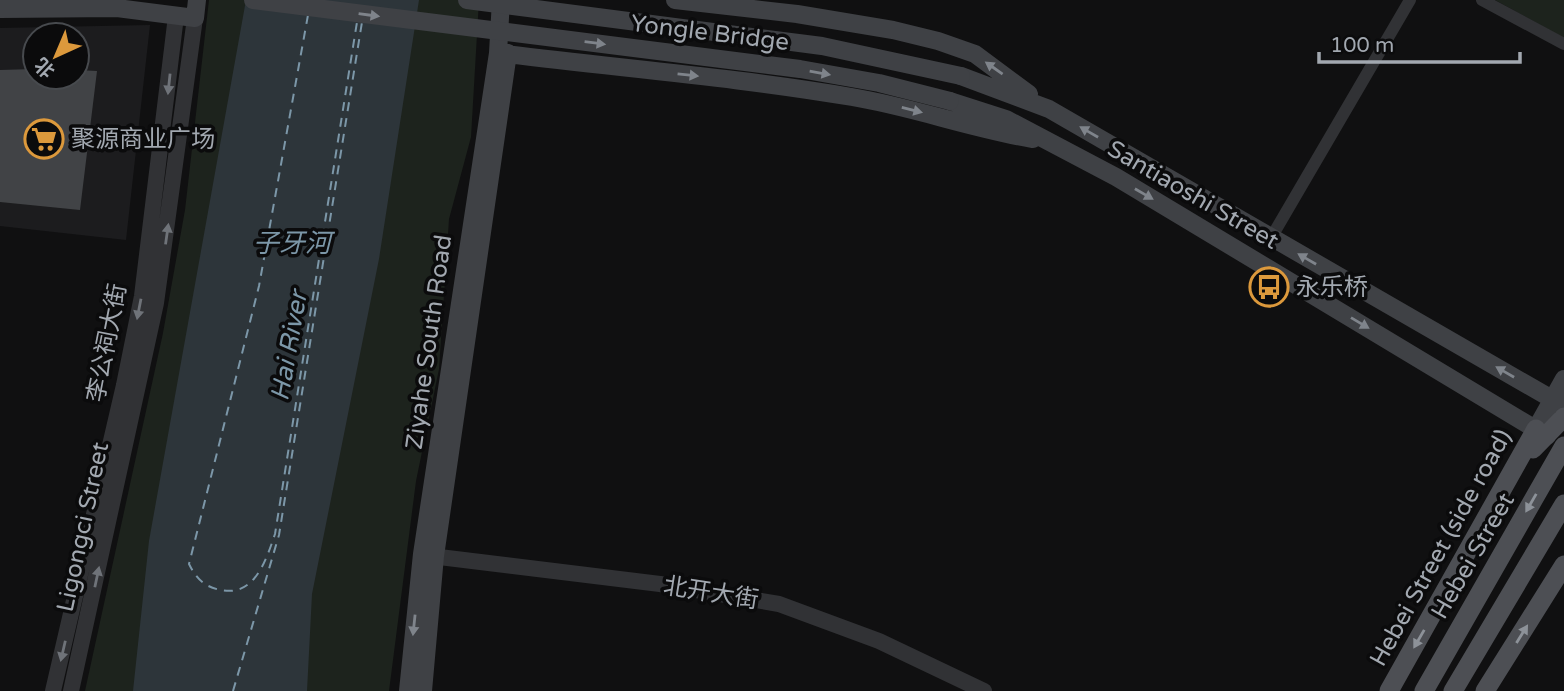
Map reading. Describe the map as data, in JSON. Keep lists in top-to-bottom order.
{
  "streets": {
    "main road": [
      "Yongle Bridge",
      "Santiaoshi Street",
      "Ziyahe South Road",
      "Hebei Street (side road)",
      "Hebei Street"
    ],
    "street": ["李公祠大街", "Ligongci Street", "北开大街"]
  },
  "crossings": [
    ["Yongle Bridge", "Santiaoshi Street"],
    ["Santiaoshi Street", "Ziyahe South Road"],
    ["Santiaoshi Street", "Hebei Street (side road)"],
    ["Santiaoshi Street", "Hebei Street"],
    ["Ziyahe South Road", "北开大街"]
  ],
  "one_way": ["李公祠大街", "Ligongci Street"],
  "water": ["子牙河", "Hai River"],
  "places": {
    "supermarket": ["聚源商业广场"],
    "bus stop": ["永乐桥"]
  },
  "scale_bar": "100 m",
  "north": "bottom left"
}
